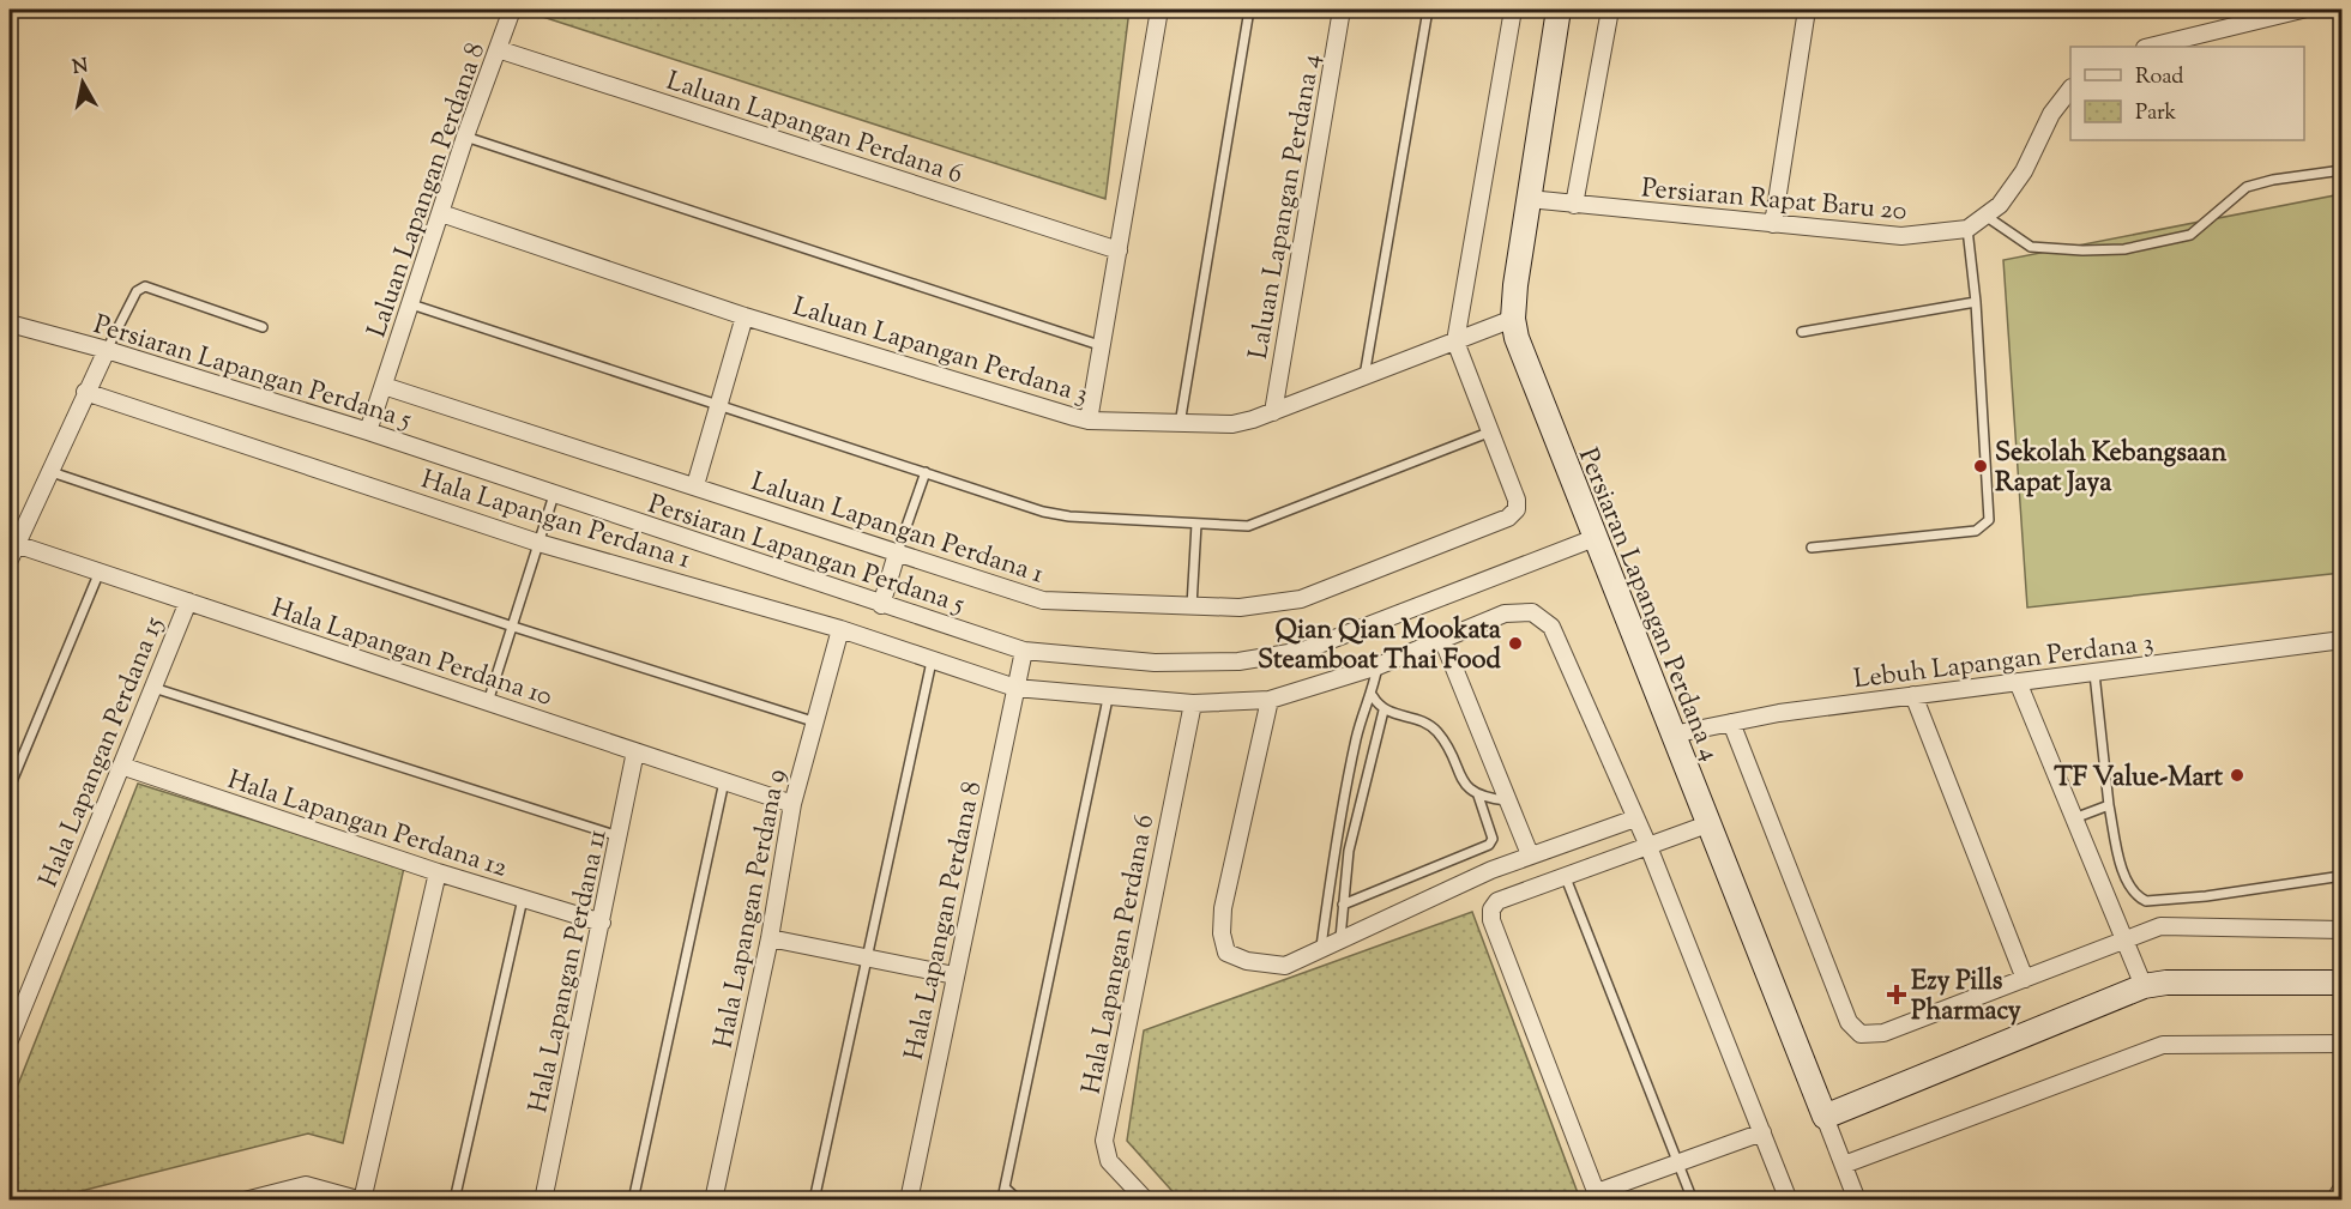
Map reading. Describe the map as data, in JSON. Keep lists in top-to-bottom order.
{
  "streets": {
    "street": [
      "Laluan Lapangan Perdana 6",
      "Laluan Lapangan Perdana 8",
      "Persiaran Rapat Baru 20",
      "Laluan Lapangan Perdana 4",
      "Laluan Lapangan Perdana 3",
      "Persiaran Lapangan Perdana 5",
      "Hala Lapangan Perdana 1",
      "Laluan Lapangan Perdana 1",
      "Persiaran Lapangan Perdana 4",
      "Hala Lapangan Perdana 10",
      "Lebuh Lapangan Perdana 3",
      "Hala Lapangan Perdana 15",
      "Hala Lapangan Perdana 12",
      "Hala Lapangan Perdana 9",
      "Hala Lapangan Perdana 8",
      "Hala Lapangan Perdana 6",
      "Hala Lapangan Perdana 11"
    ]
  },
  "crossings": [
    ["Laluan Lapangan Perdana 6", "Laluan Lapangan Perdana 8"],
    ["Laluan Lapangan Perdana 8", "Laluan Lapangan Perdana 3"],
    ["Laluan Lapangan Perdana 8", "Persiaran Lapangan Perdana 5"],
    ["Laluan Lapangan Perdana 8", "Laluan Lapangan Perdana 1"],
    ["Persiaran Rapat Baru 20", "Persiaran Lapangan Perdana 4"],
    ["Laluan Lapangan Perdana 4", "Laluan Lapangan Perdana 3"],
    ["Laluan Lapangan Perdana 3", "Laluan Lapangan Perdana 1"],
    ["Laluan Lapangan Perdana 3", "Persiaran Lapangan Perdana 4"],
    ["Persiaran Lapangan Perdana 5", "Persiaran Lapangan Perdana 4"],
    ["Persiaran Lapangan Perdana 5", "Hala Lapangan Perdana 8"],
    ["Hala Lapangan Perdana 1", "Hala Lapangan Perdana 9"],
    ["Hala Lapangan Perdana 1", "Hala Lapangan Perdana 8"],
    ["Hala Lapangan Perdana 1", "Hala Lapangan Perdana 6"],
    ["Persiaran Lapangan Perdana 4", "Lebuh Lapangan Perdana 3"],
    ["Hala Lapangan Perdana 10", "Hala Lapangan Perdana 15"],
    ["Hala Lapangan Perdana 10", "Hala Lapangan Perdana 9"],
    ["Hala Lapangan Perdana 10", "Hala Lapangan Perdana 11"],
    ["Hala Lapangan Perdana 15", "Hala Lapangan Perdana 12"],
    ["Hala Lapangan Perdana 12", "Hala Lapangan Perdana 11"]
  ],
  "places": {
    "other": ["Sekolah Kebangsaan Rapat Jaya", "Qian Qian Mookata Steamboat Thai Food", "TF Value-Mart"],
    "health": ["Ezy Pills Pharmacy"]
  },
  "legend": ["Road", "Park"],
  "north": "top"
}
